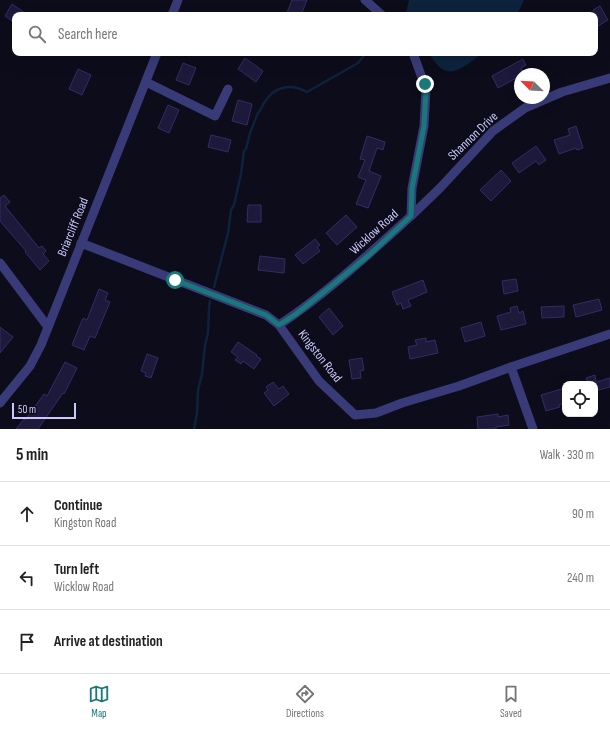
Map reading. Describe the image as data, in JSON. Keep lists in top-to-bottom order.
{
  "streets": {
    "street": [
      "Shannon Drive",
      "Briarcliff Road",
      "Wicklow Road",
      "Kingston Road"
    ]
  },
  "crossings": [
    ["Shannon Drive", "Wicklow Road"],
    ["Briarcliff Road", "Kingston Road"],
    ["Wicklow Road", "Kingston Road"]
  ],
  "scale_bar": "50 m",
  "north": "top left",
  "page": {
    "search": "Search here",
    "scale": "50 m",
    "heading": ["5 min", "Walk · 330 m"],
    "list": [
      ["Continue", "Kingston Road", "90 m"],
      ["Turn left", "Wicklow Road", "240 m"],
      "Arrive at destination"
    ],
    "nav": ["Map", "Directions", "Saved"]
  }
}
